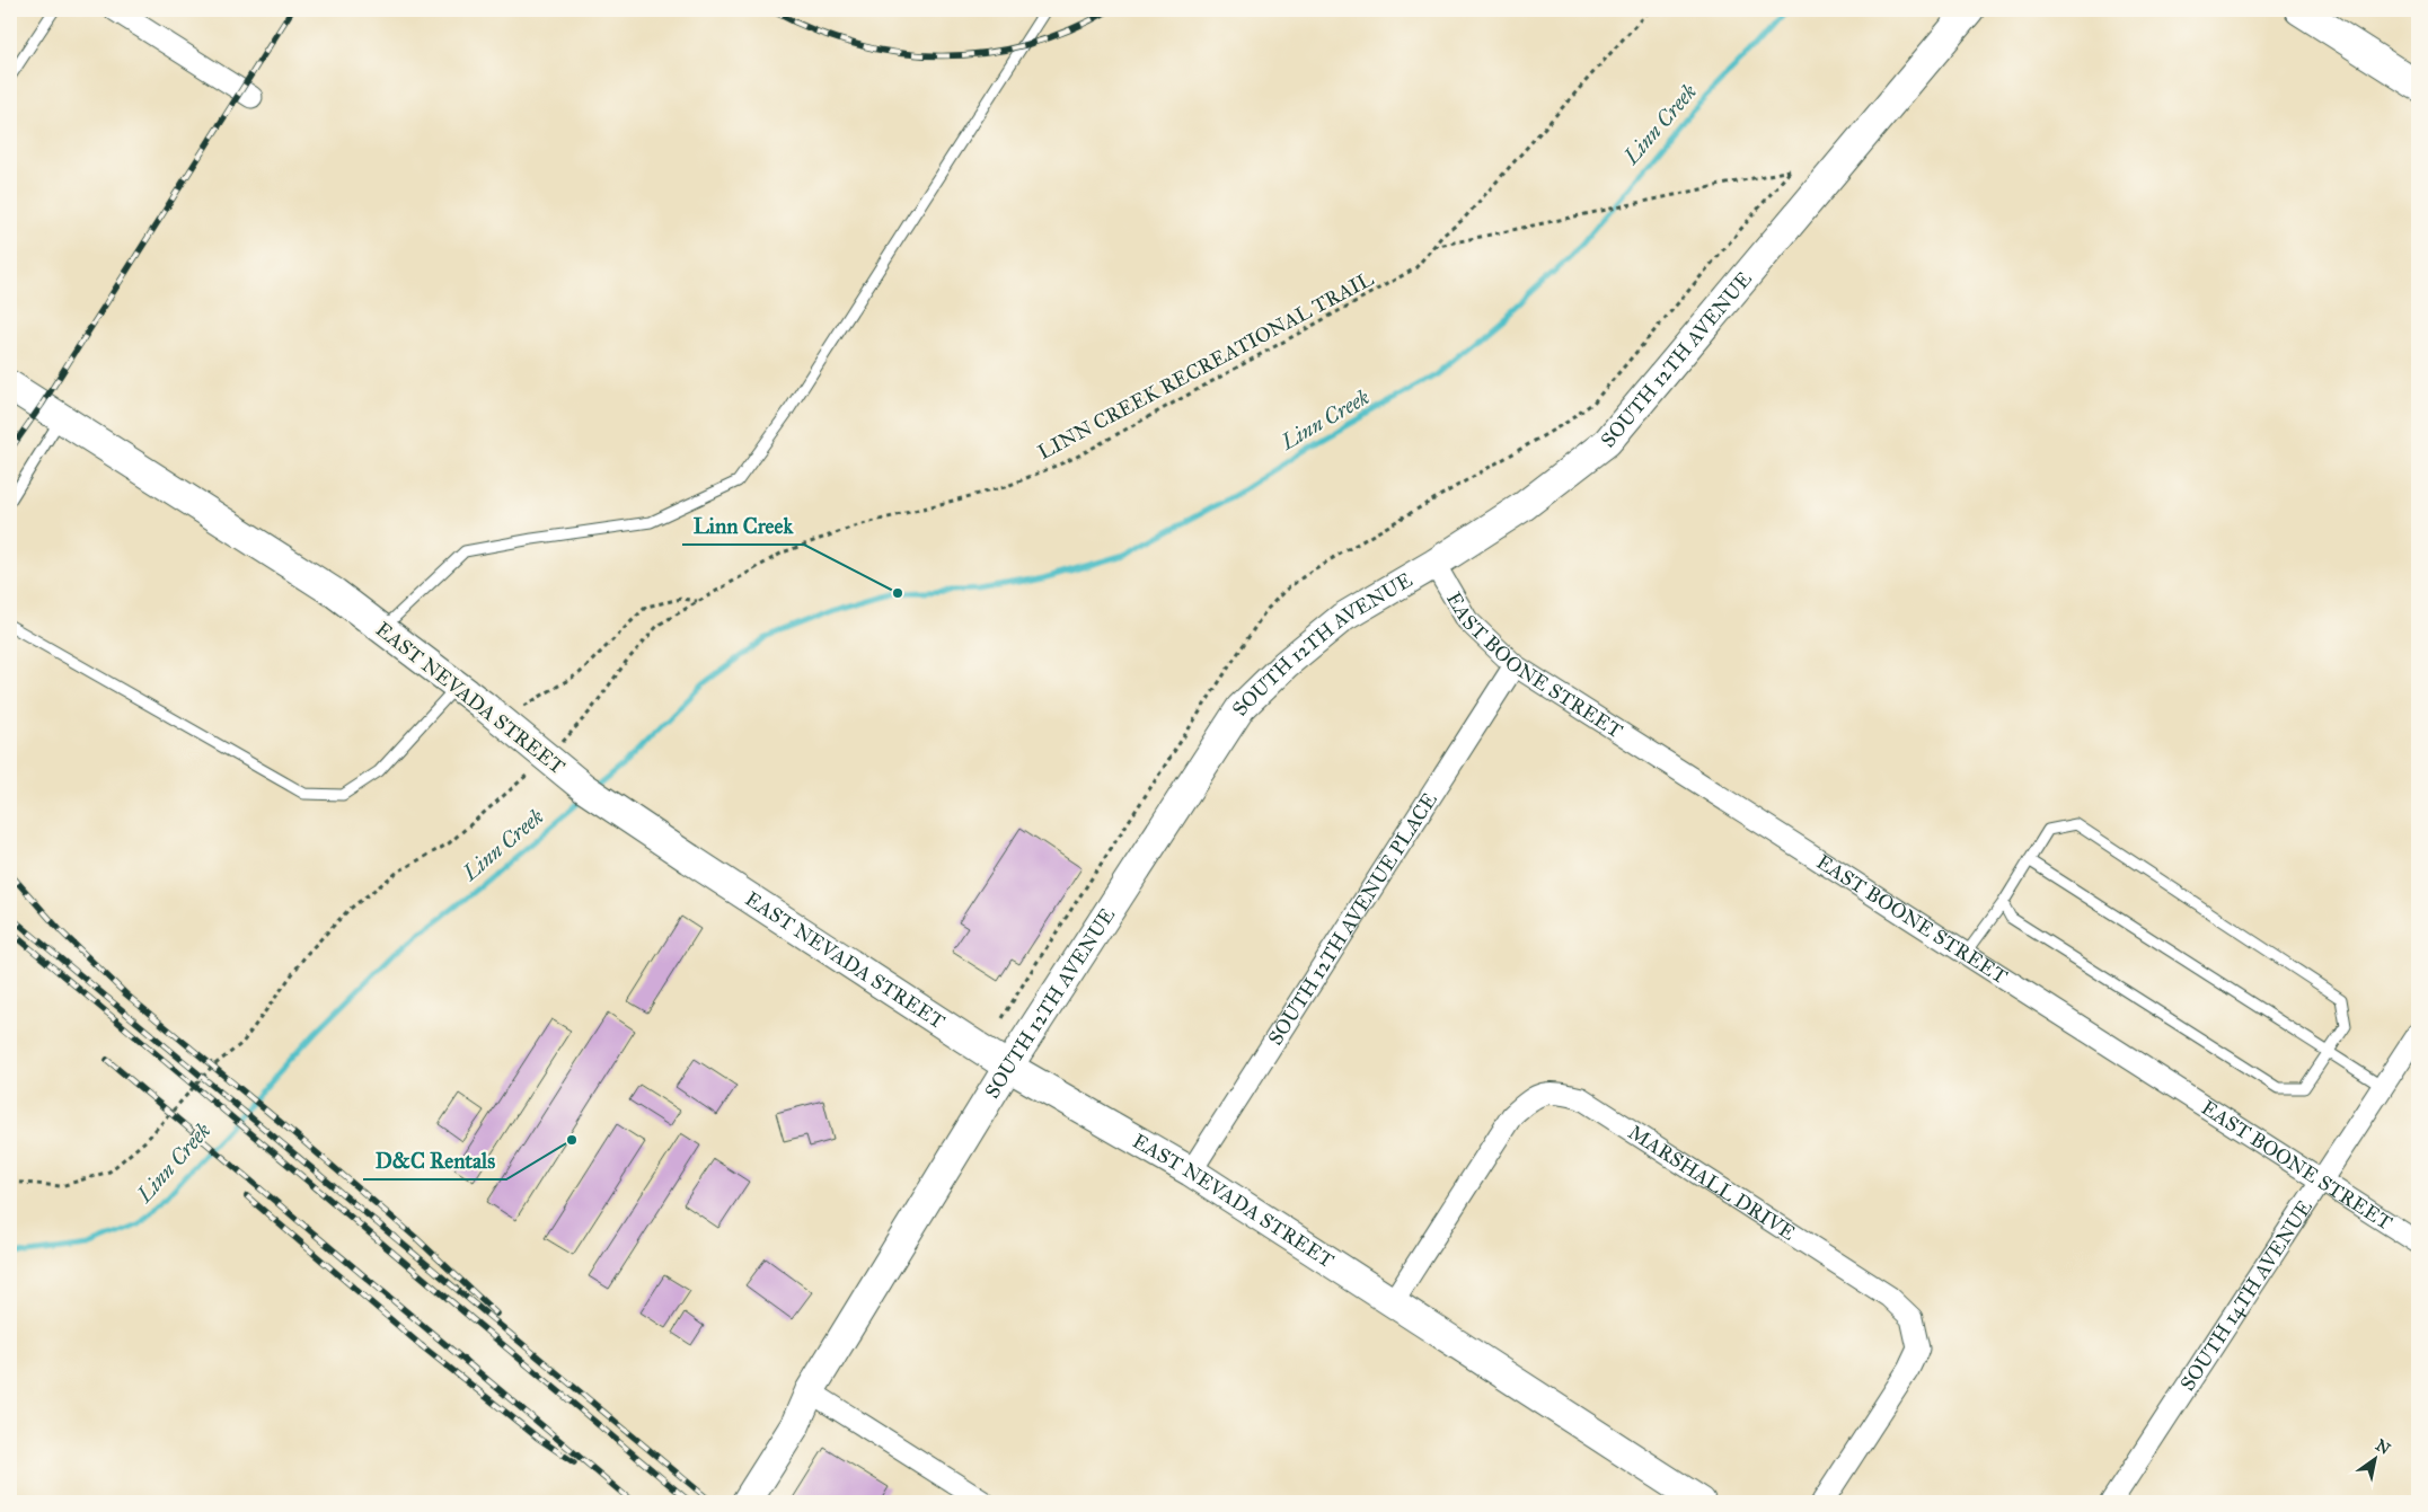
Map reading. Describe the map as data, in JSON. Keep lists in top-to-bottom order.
{
  "streets": {
    "main road": ["SOUTH 12TH AVENUE", "EAST NEVADA STREET"],
    "street": [
      "EAST BOONE STREET",
      "SOUTH 12TH AVENUE PLACE",
      "MARSHALL DRIVE",
      "SOUTH 14TH AVENUE"
    ],
    "path": ["LINN CREEK RECREATIONAL TRAIL"]
  },
  "crossings": [
    ["SOUTH 12TH AVENUE", "EAST BOONE STREET"],
    ["SOUTH 12TH AVENUE", "EAST NEVADA STREET"],
    ["EAST BOONE STREET", "SOUTH 12TH AVENUE PLACE"],
    ["EAST BOONE STREET", "SOUTH 14TH AVENUE"],
    ["EAST NEVADA STREET", "SOUTH 12TH AVENUE PLACE"],
    ["EAST NEVADA STREET", "MARSHALL DRIVE"]
  ],
  "water": ["Linn Creek"],
  "places": ["Linn Creek", "D&C Rentals"],
  "north": "top right"
}
